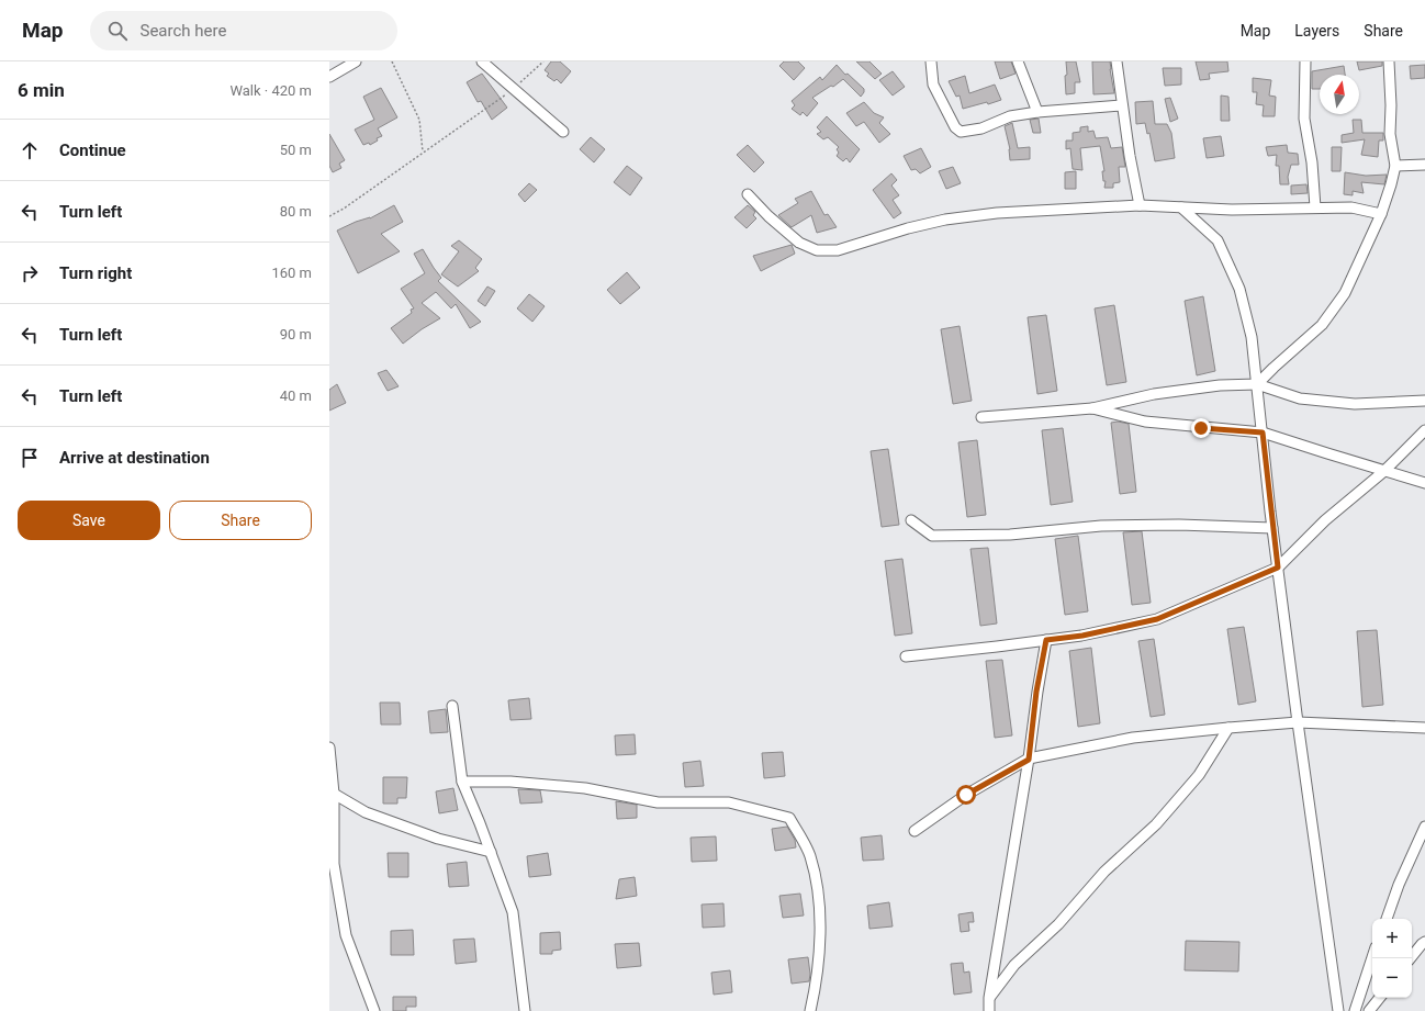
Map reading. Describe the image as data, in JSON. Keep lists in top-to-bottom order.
{
  "north": "top",
  "page": {
    "header": "Map",
    "search": "Search here",
    "nav": ["Map", "Layers", "Share"],
    "heading": ["6 min", "Walk · 420 m"],
    "list": [
      ["Continue", "50 m"],
      ["Turn left", "80 m"],
      ["Turn right", "160 m"],
      ["Turn left", "90 m"],
      ["Turn left", "40 m"],
      "Arrive at destination"
    ],
    "buttons": ["Save", "Share"],
    "map_buttons": ["+", "−"]
  }
}
